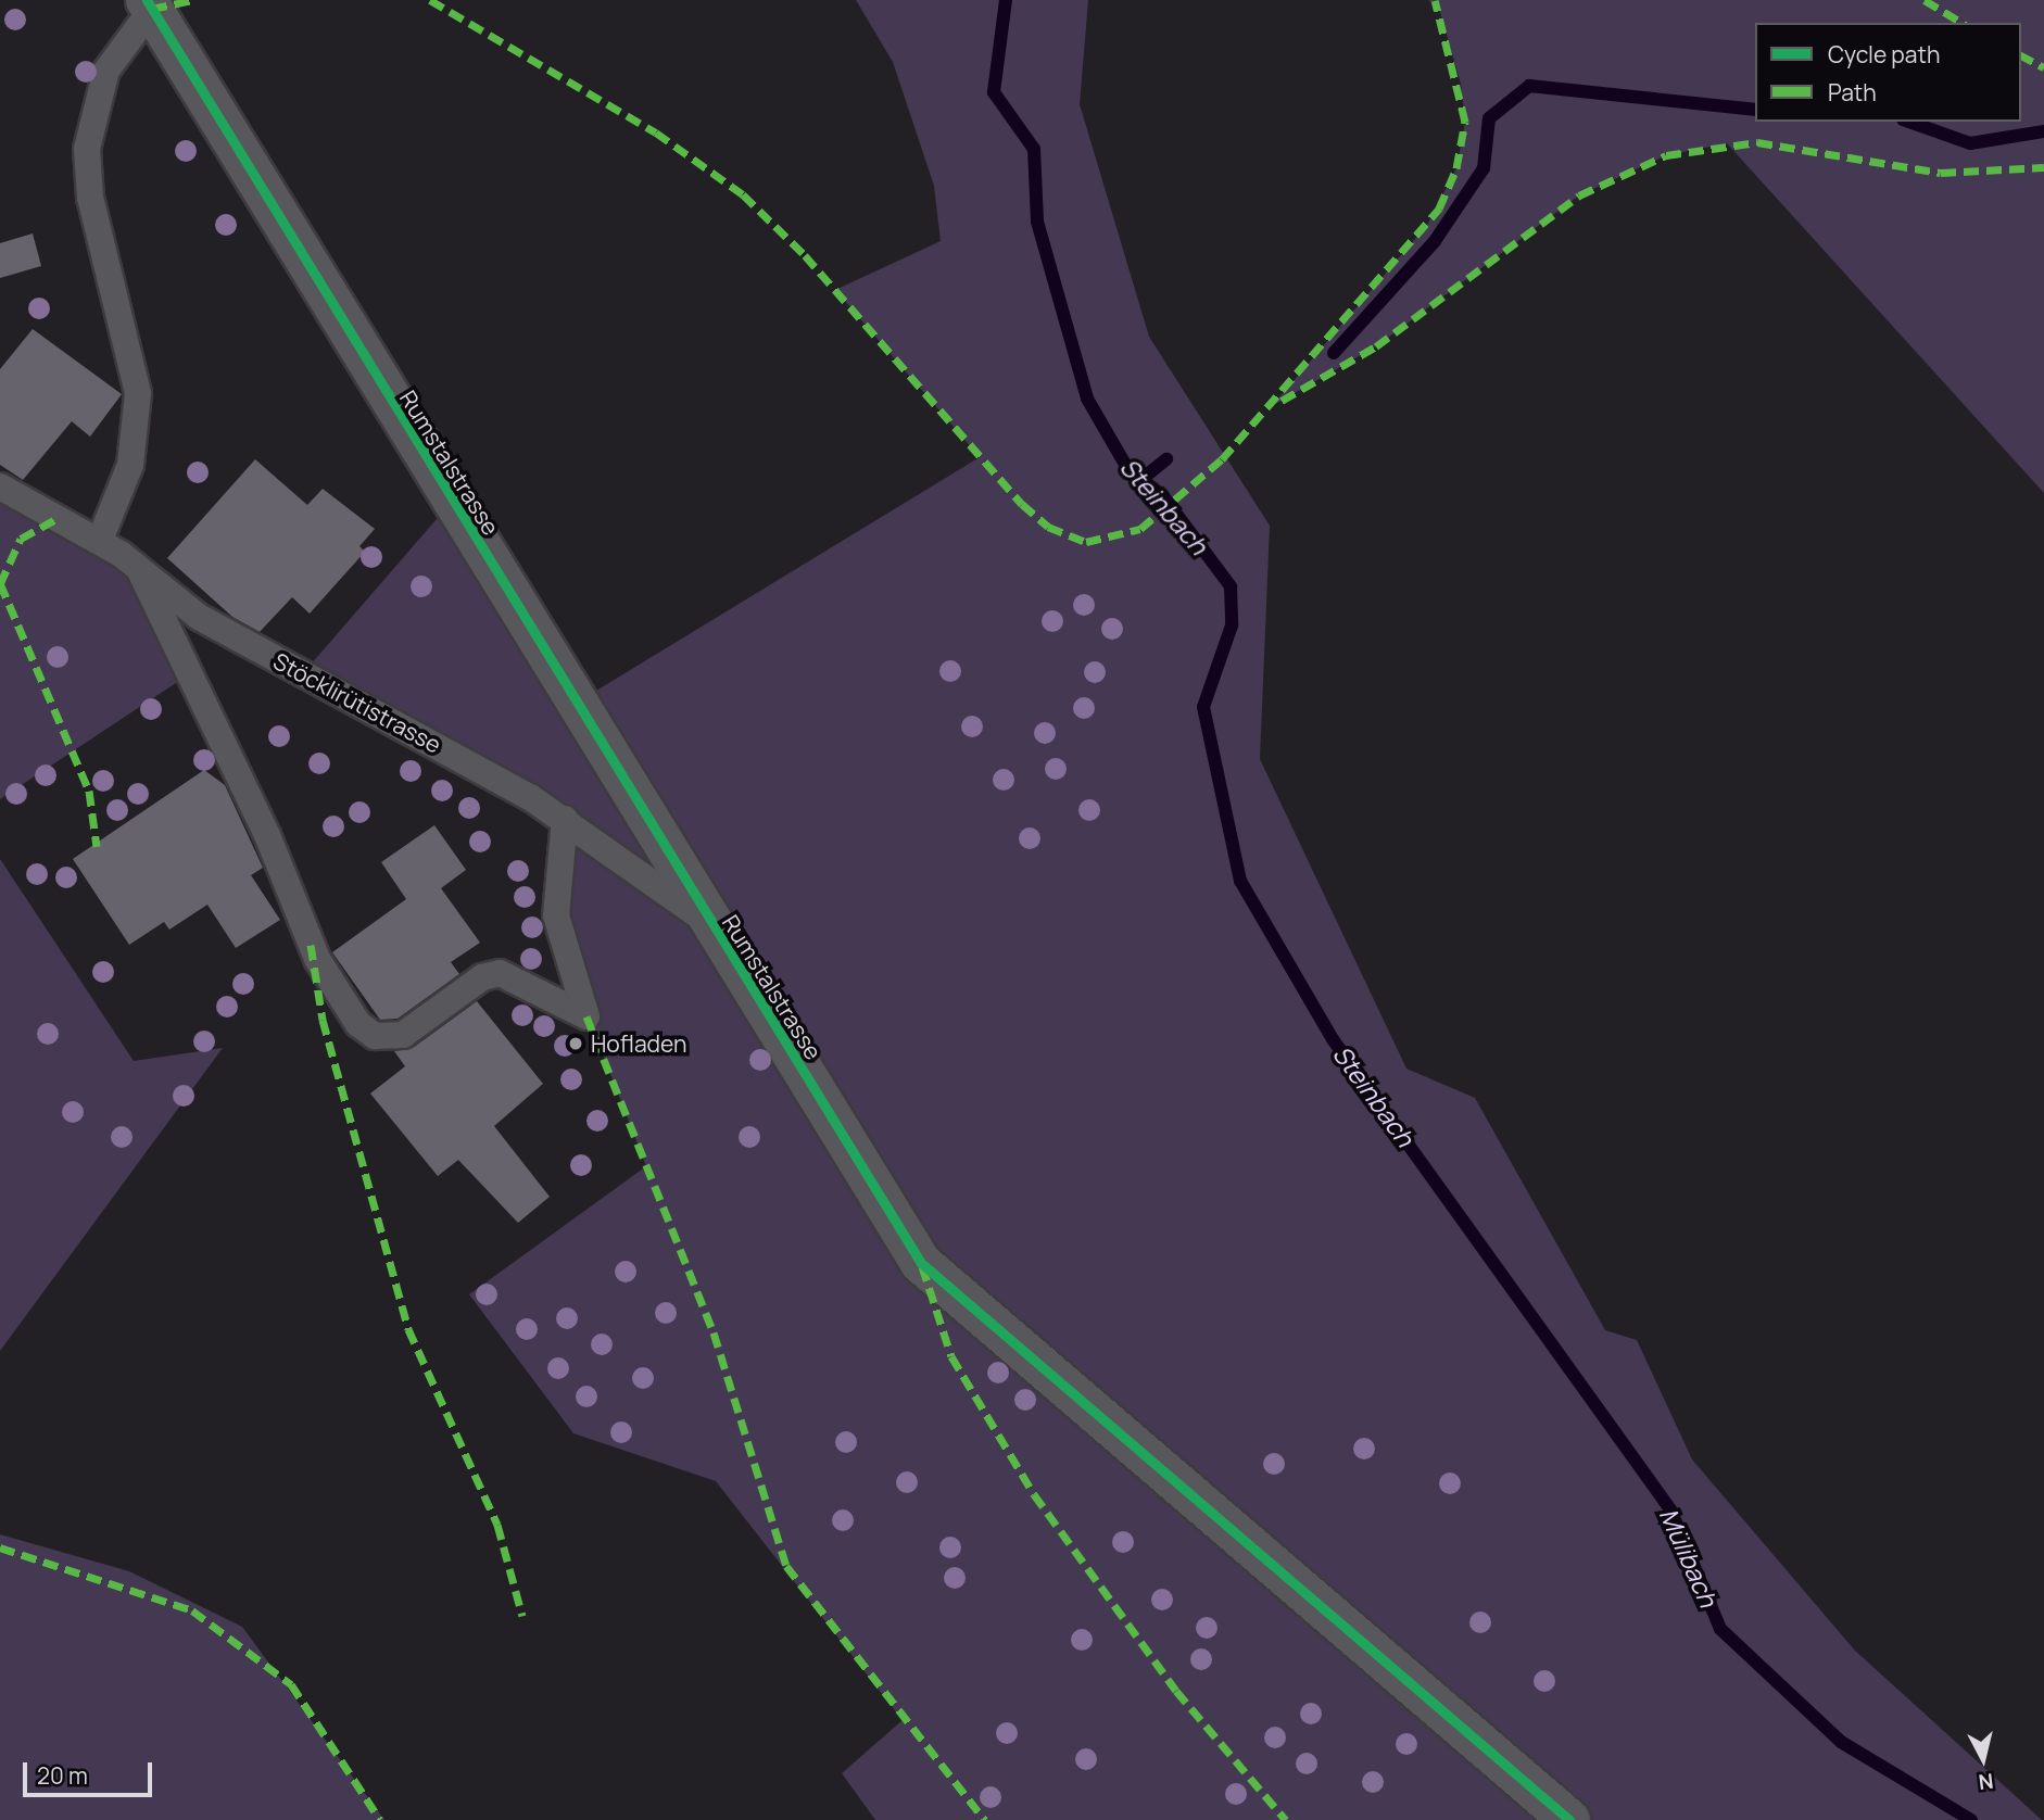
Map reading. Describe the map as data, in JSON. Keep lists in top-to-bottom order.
{
  "streets": {
    "street": ["Rumstalstrasse"],
    "lane": ["Stöcklirütistrasse"]
  },
  "crossings": [
    ["Rumstalstrasse", "Stöcklirütistrasse"]
  ],
  "water": ["Steinbach", "Mülibach"],
  "places": ["Hofladen"],
  "legend": ["Cycle path", "Path"],
  "scale_bar": "20 m",
  "north": "bottom"
}
